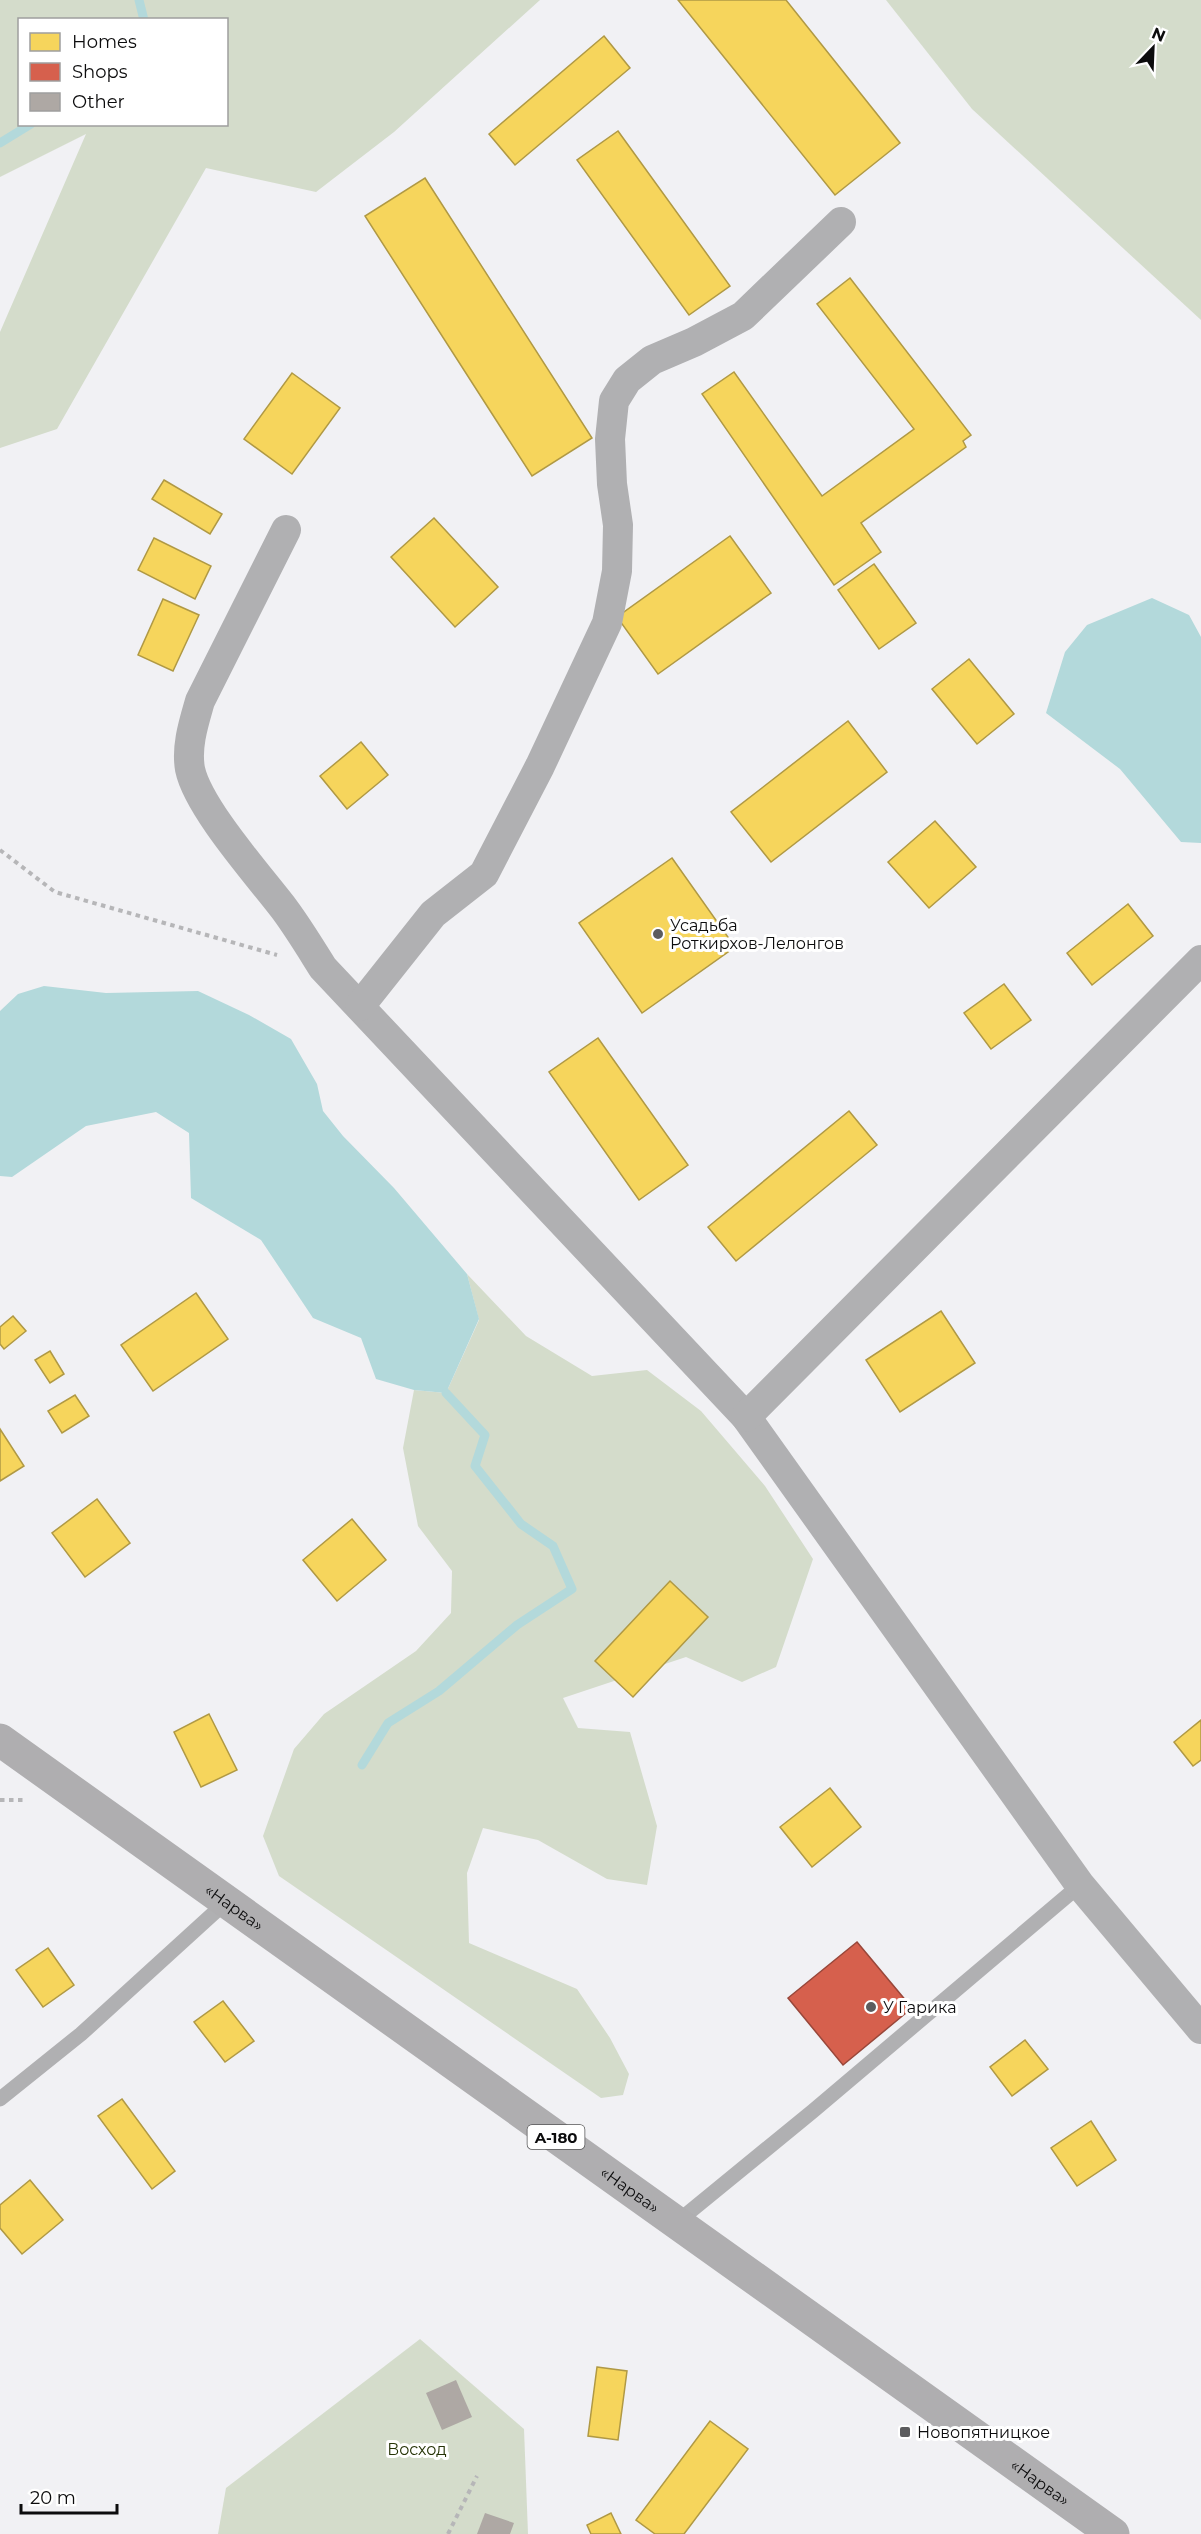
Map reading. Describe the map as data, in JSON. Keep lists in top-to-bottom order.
{
  "streets": {
    "highway": ["«Нарва»", "А-180"]
  },
  "parks": ["Восход"],
  "places": {
    "other": ["Усадьба Роткирхов-Лелонгов", "У Гарика"],
    "transit": ["Новопятницкое"]
  },
  "legend": ["Homes", "Shops", "Other"],
  "scale_bar": "20 m",
  "north": "top right"
}
